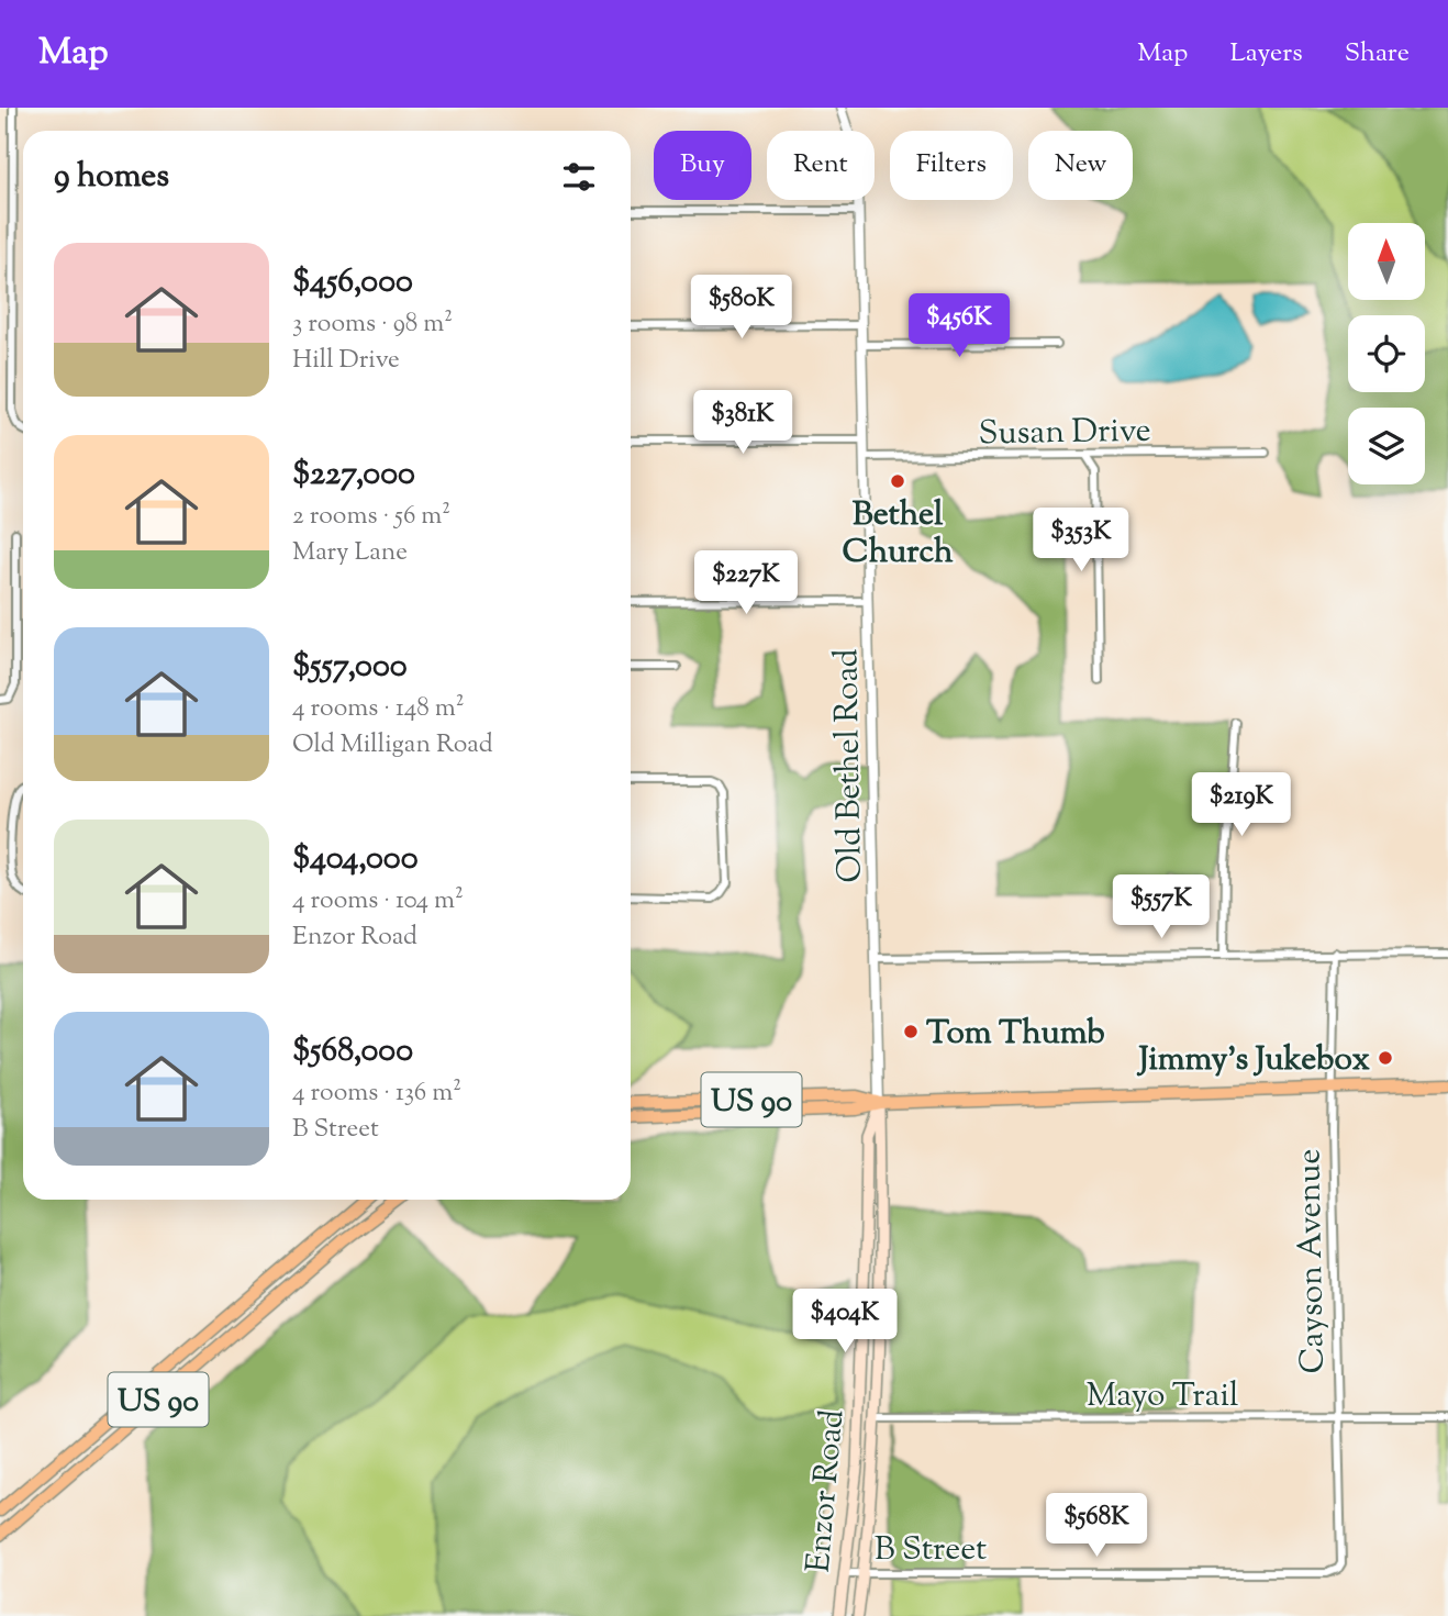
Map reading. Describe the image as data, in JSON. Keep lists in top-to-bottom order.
{
  "streets": {
    "main road": ["US 90", "Enzor Road"],
    "street": [
      "Susan Drive",
      "Old Bethel Road",
      "Cayson Avenue",
      "Mayo Trail",
      "B Street"
    ]
  },
  "crossings": [
    ["Susan Drive", "Old Bethel Road"],
    ["Old Bethel Road", "US 90"],
    ["Old Bethel Road", "Enzor Road"],
    ["US 90", "Cayson Avenue"],
    ["US 90", "Enzor Road"],
    ["Cayson Avenue", "Mayo Trail"],
    ["Cayson Avenue", "B Street"],
    ["Mayo Trail", "Enzor Road"],
    ["Enzor Road", "B Street"]
  ],
  "places": ["Bethel Church", "Tom Thumb", "Jimmy's Jukebox"],
  "north": "top",
  "page": {
    "header": "Map",
    "nav": ["Map", "Layers", "Share"],
    "chip": [
      "Buy",
      "Rent",
      "Filters",
      "New"
    ],
    "heading": "9 homes",
    "list": [
      {
        "name": "$456,000",
        "note": "3 rooms · 98 m² · Hill Drive"
      },
      {
        "name": "$227,000",
        "note": "2 rooms · 56 m² · Mary Lane"
      },
      {
        "name": "$557,000",
        "note": "4 rooms · 148 m² · Old Milligan Road"
      },
      {
        "name": "$404,000",
        "note": "4 rooms · 104 m² · Enzor Road"
      },
      {
        "name": "$568,000",
        "note": "4 rooms · 136 m² · B Street"
      }
    ],
    "price": [
      "$580K",
      "$456K",
      "$381K",
      "$353K",
      "$227K",
      "$219K",
      "$557K",
      "$404K",
      "$568K"
    ]
  }
}
